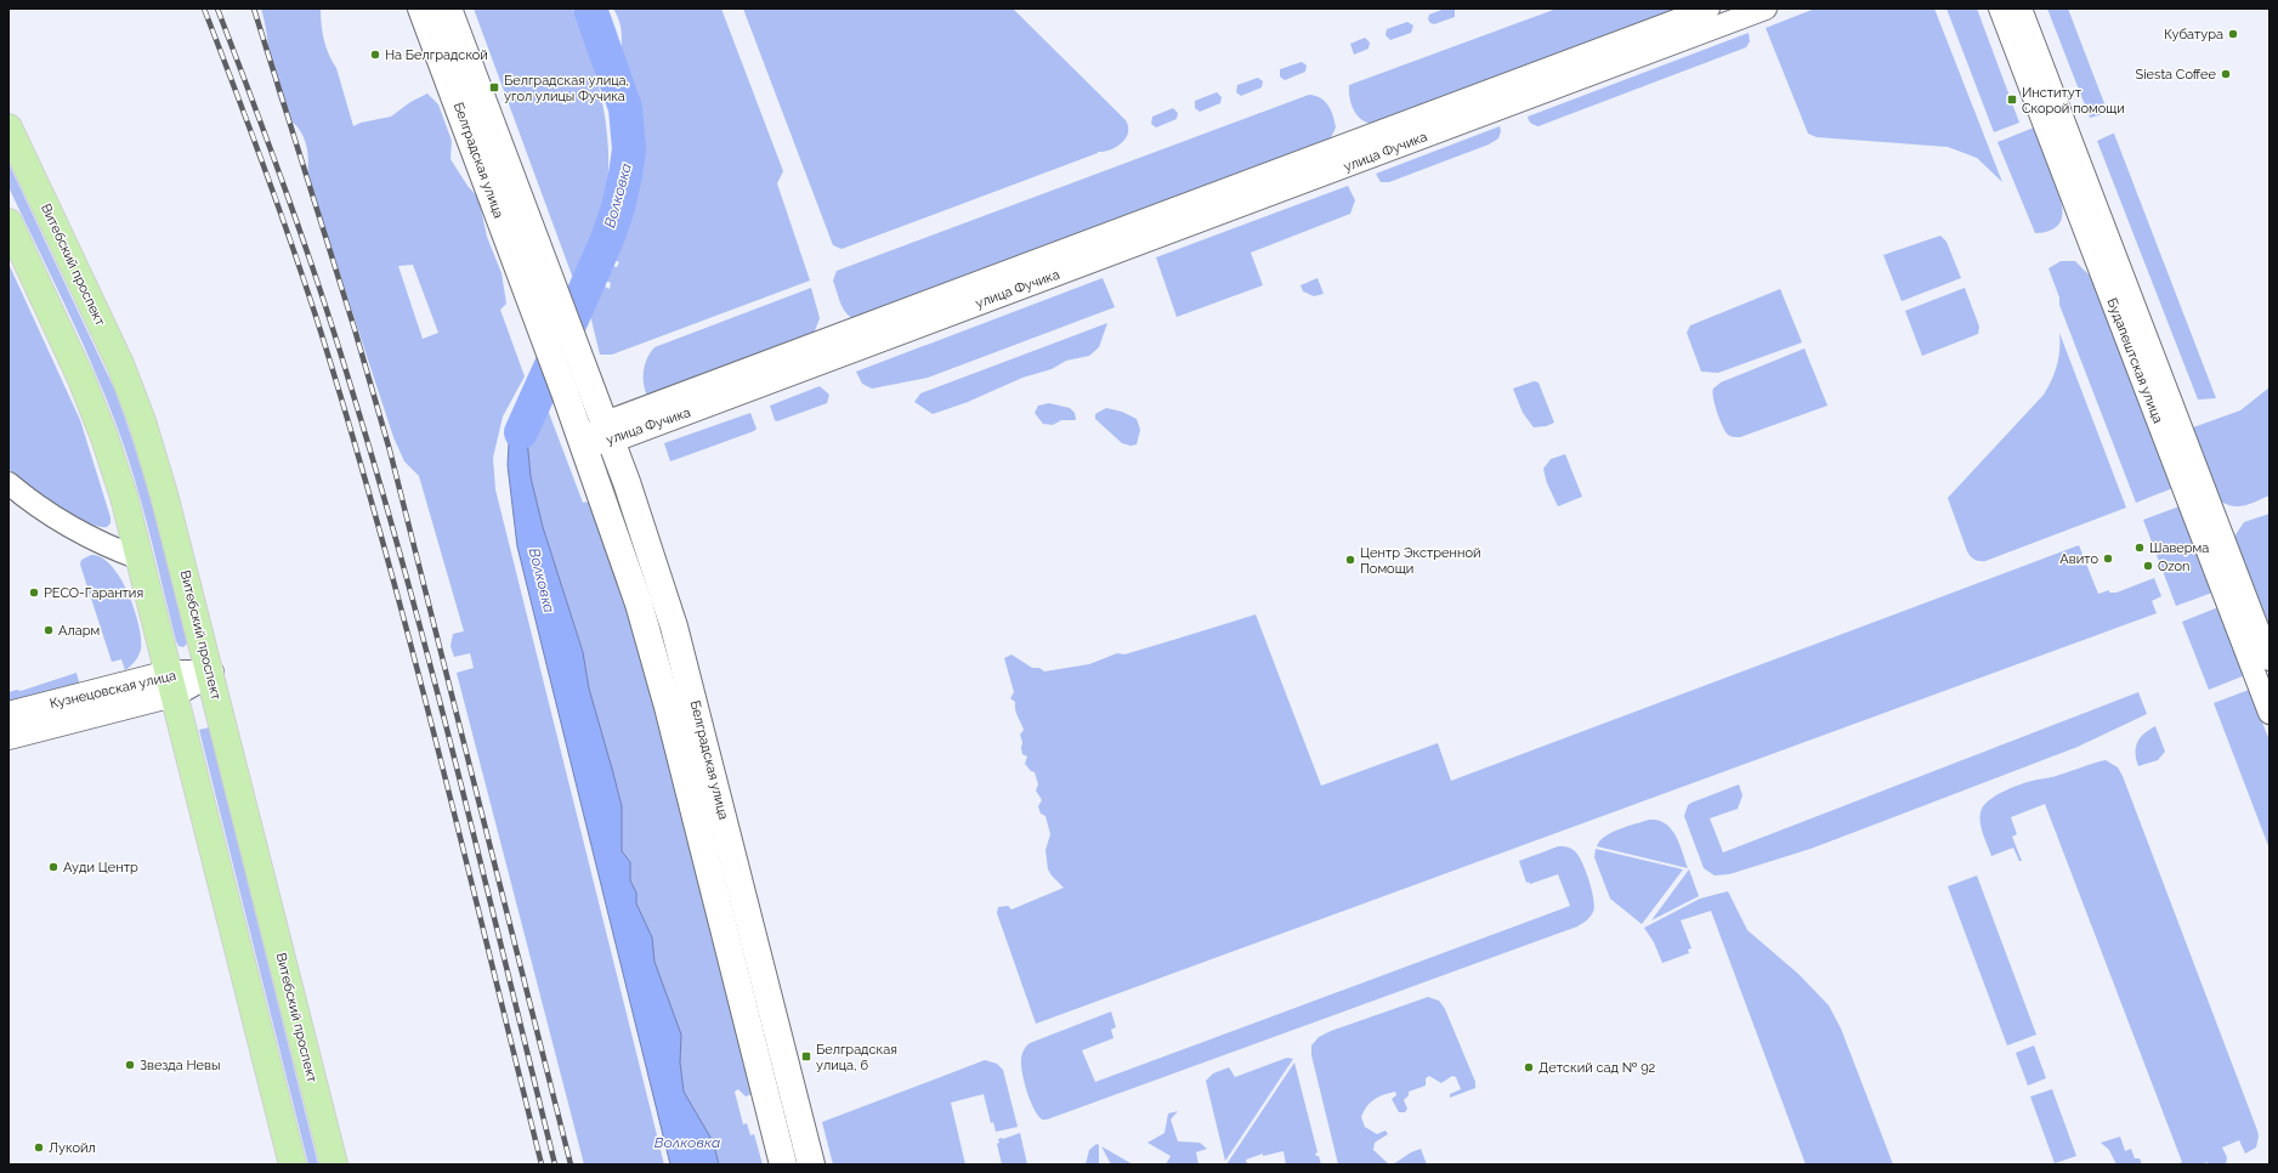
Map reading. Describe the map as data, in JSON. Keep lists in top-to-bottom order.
{
  "streets": {
    "main road": ["Витебский проспект"],
    "street": [
      "улица Фучика",
      "Белградская улица",
      "Будапештская улица",
      "Кузнецовская улица"
    ]
  },
  "crossings": [
    ["улица Фучика", "Белградская улица"],
    ["Витебский проспект", "Кузнецовская улица"]
  ],
  "water": ["Волковка"],
  "places": {
    "other": [
      "Кубатура",
      "На Белградской",
      "Siesta Coffee",
      "Шаверма",
      "Авито",
      "Центр Экстренной Помощи",
      "Ozon",
      "РЕСО-Гарантия",
      "Аларм",
      "Ауди Центр",
      "Звезда Невы",
      "Детский сад № 92",
      "Лукойл"
    ],
    "transit": ["Белградская улица, угол улицы Фучика", "Институт Скорой помощи", "Белградская улица, 6"]
  }
}
